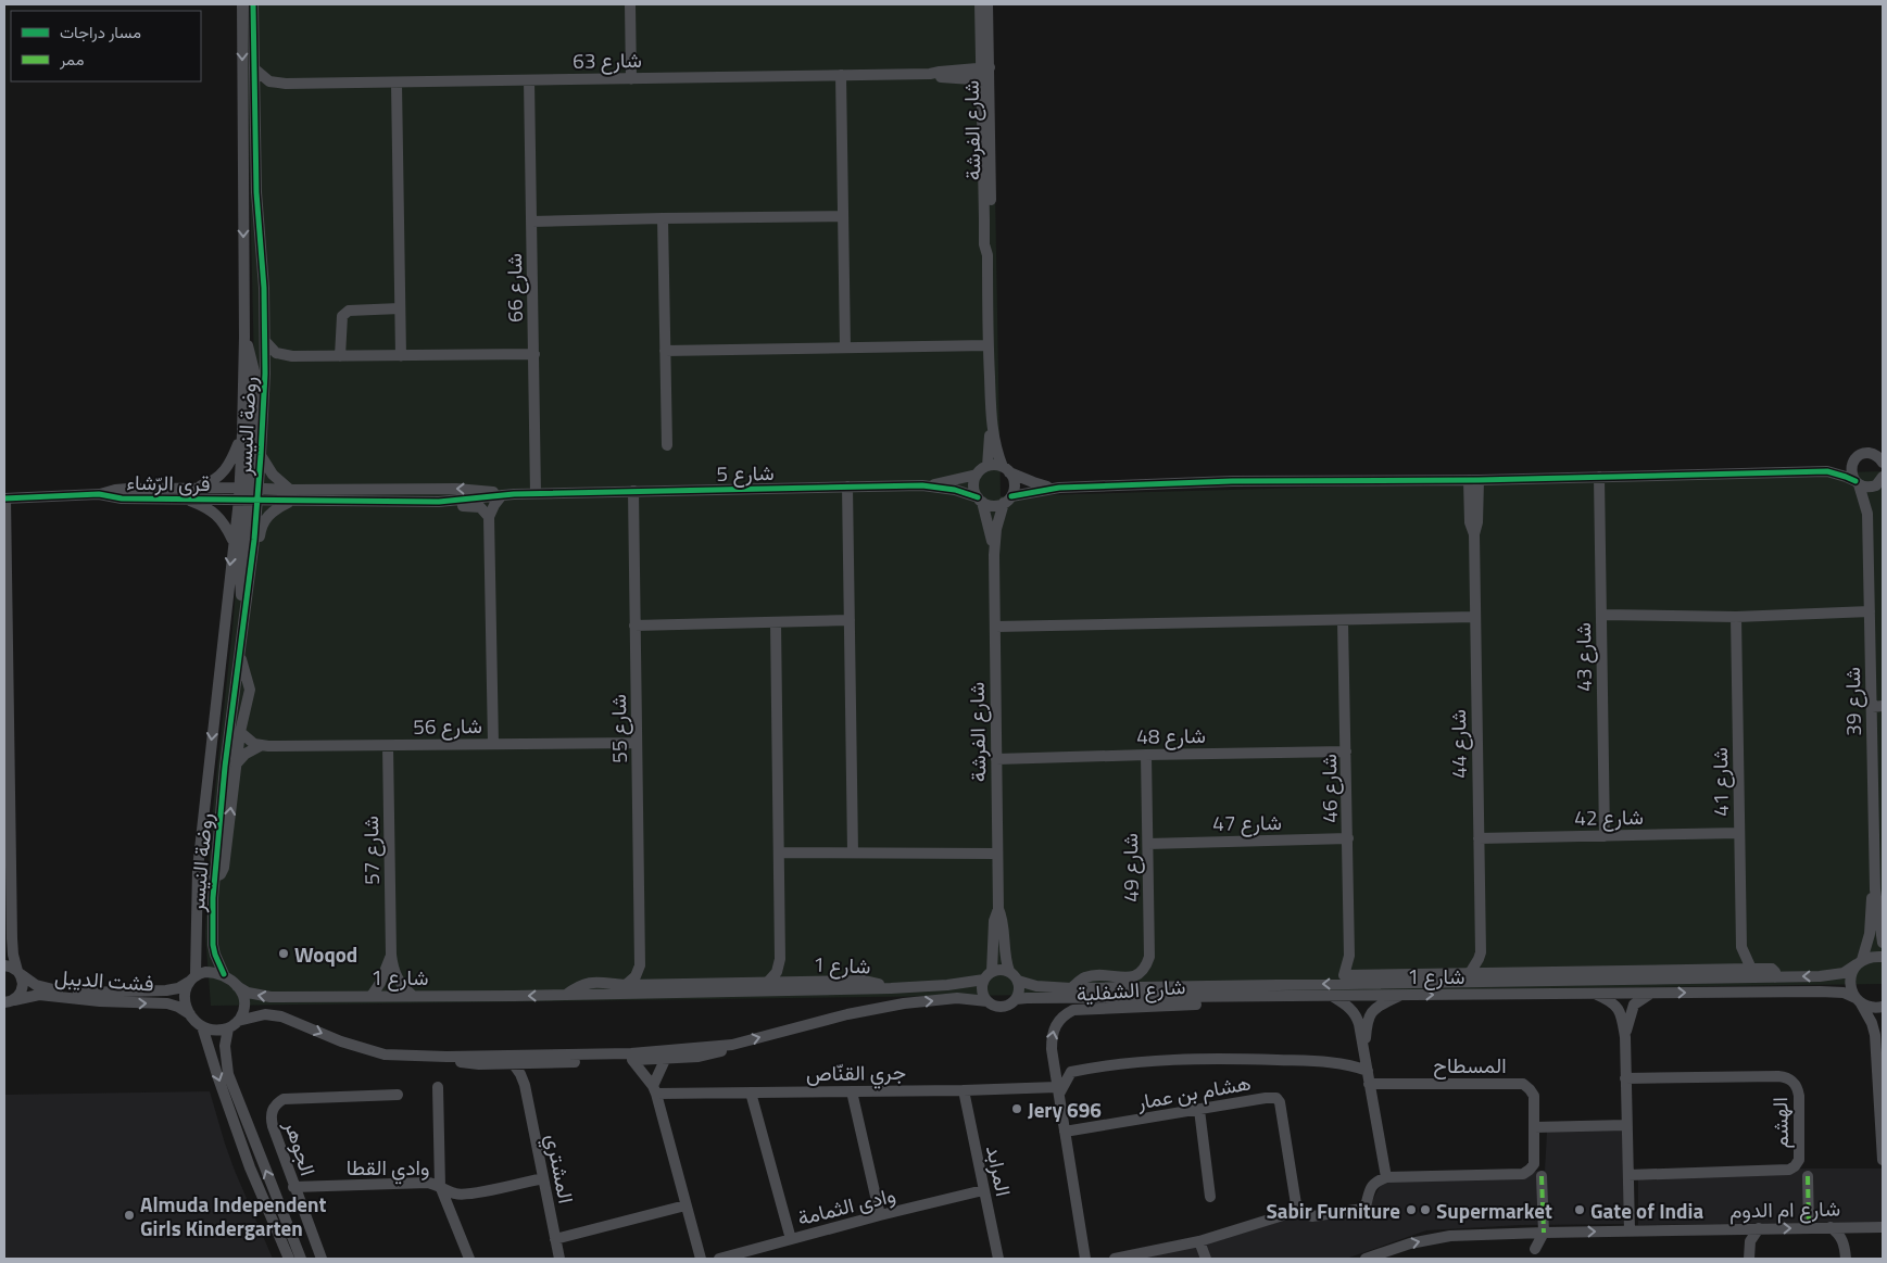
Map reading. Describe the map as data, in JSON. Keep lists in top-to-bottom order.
{
  "streets": {
    "street": [
      "شارع 63",
      "شارع الفرشة",
      "شارع 66",
      "روضة النيسر",
      "شارع 5",
      "قرى الرّشاء",
      "شارع 43",
      "شارع 39",
      "شارع 56",
      "شارع 55",
      "شارع 48",
      "شارع 44",
      "شارع 41",
      "شارع 46",
      "شارع 42",
      "شارع 47",
      "شارع 57",
      "شارع 49",
      "شارع 1",
      "فشت الديبل",
      "شارع الشفلية",
      "المسطاح",
      "جري القنّاص",
      "هشام بن عمار",
      "الهشم",
      "الجوهر",
      "وادي القطا",
      "المشتري",
      "المرابد",
      "وادى الثمامة",
      "شارع ام الدوم"
    ]
  },
  "crossings": [
    ["شارع 63", "شارع الفرشة"],
    ["شارع 63", "شارع 66"],
    ["شارع 63", "روضة النيسر"],
    ["شارع الفرشة", "شارع 5"],
    ["شارع الفرشة", "شارع 48"],
    ["شارع الفرشة", "شارع 1"],
    ["شارع 66", "شارع 5"],
    ["روضة النيسر", "قرى الرّشاء"],
    ["روضة النيسر", "شارع 1"],
    ["روضة النيسر", "فشت الديبل"],
    ["شارع 5", "شارع 55"],
    ["شارع 43", "شارع 42"],
    ["شارع 39", "شارع 1"],
    ["شارع 56", "شارع 55"],
    ["شارع 56", "شارع 57"],
    ["شارع 48", "شارع 46"],
    ["شارع 48", "شارع 49"],
    ["شارع 44", "شارع 42"],
    ["شارع 44", "شارع 1"],
    ["شارع 41", "شارع 42"],
    ["شارع 41", "شارع 1"],
    ["شارع 46", "شارع 47"],
    ["شارع 46", "شارع 1"],
    ["شارع 47", "شارع 49"],
    ["شارع 57", "شارع 1"],
    ["شارع 49", "شارع 1"],
    ["شارع 1", "فشت الديبل"],
    ["شارع 1", "شارع الشفلية"],
    ["شارع الشفلية", "جري القنّاص"],
    ["شارع الشفلية", "هشام بن عمار"],
    ["جري القنّاص", "المرابد"],
    ["الجوهر", "وادي القطا"],
    ["وادي القطا", "المشتري"],
    ["المرابد", "وادى الثمامة"]
  ],
  "one_way": ["شارع ام الدوم"],
  "places": [
    "Woqod",
    "Jery 696",
    "Sabir Furniture",
    "Supermarket",
    "Gate of India",
    "Almuda Independent Girls Kindergarten"
  ],
  "legend": ["مسار دراجات", "ممر"]
}
